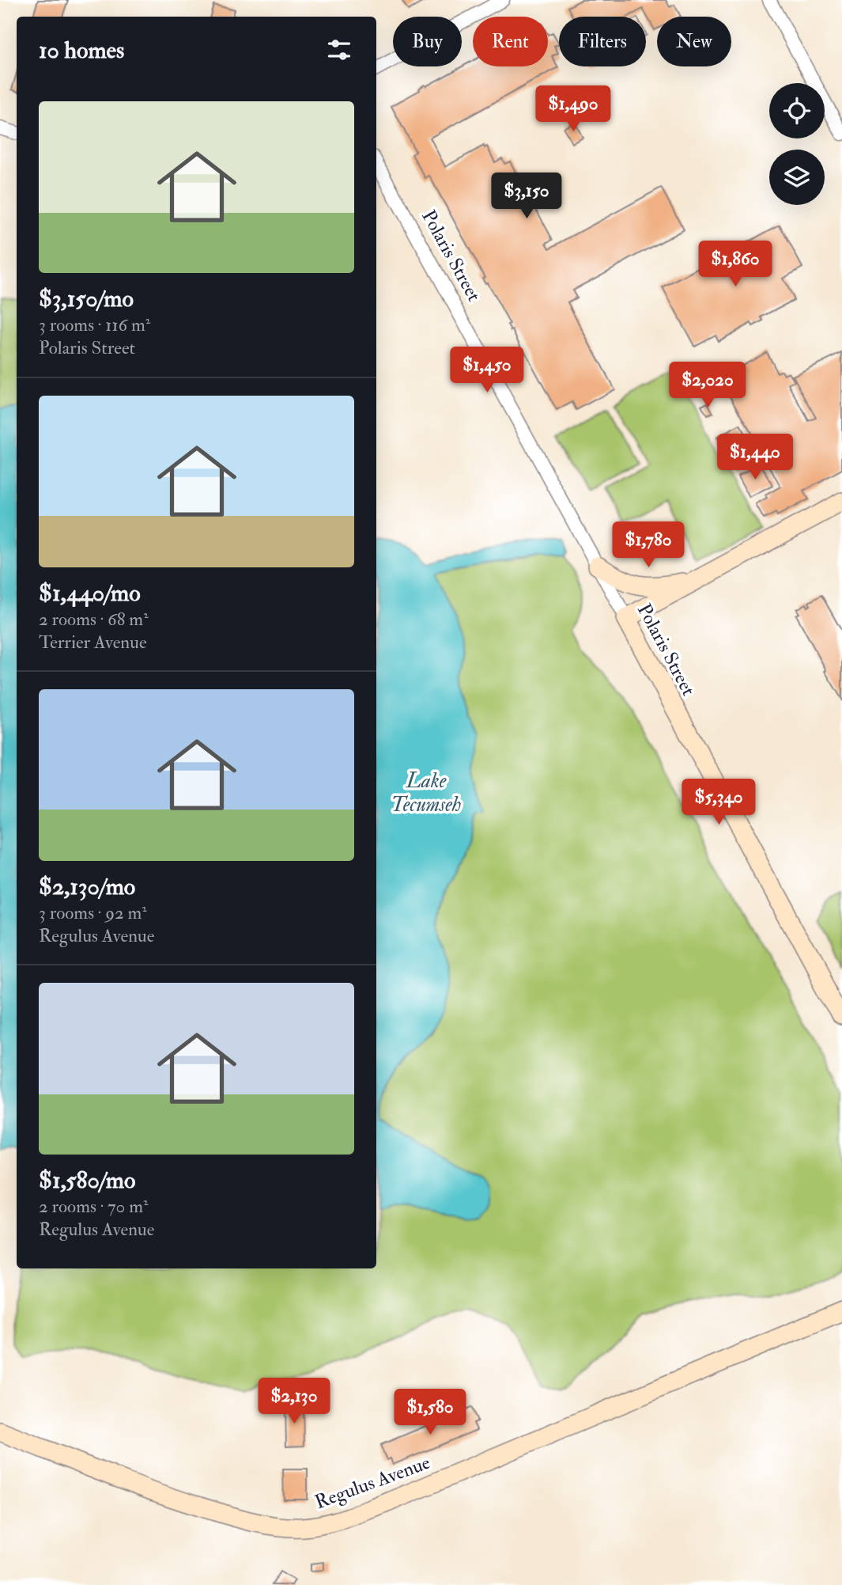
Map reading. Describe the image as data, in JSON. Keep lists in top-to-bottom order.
{
  "streets": {
    "street": ["Polaris Street", "Regulus Avenue"]
  },
  "water": ["Lake Tecumseh"],
  "page": {
    "chip": [
      "Buy",
      "Rent",
      "Filters",
      "New"
    ],
    "heading": "10 homes",
    "list": [
      {
        "name": "$3,150/mo",
        "note": "3 rooms · 116 m² · Polaris Street"
      },
      {
        "name": "$1,440/mo",
        "note": "2 rooms · 68 m² · Terrier Avenue"
      },
      {
        "name": "$2,130/mo",
        "note": "3 rooms · 92 m² · Regulus Avenue"
      },
      {
        "name": "$1,580/mo",
        "note": "2 rooms · 70 m² · Regulus Avenue"
      }
    ],
    "price": [
      "$1,490",
      "$3,150",
      "$1,860",
      "$1,450",
      "$2,020",
      "$1,440",
      "$1,780",
      "$5,340",
      "$2,130",
      "$1,580"
    ]
  }
}
